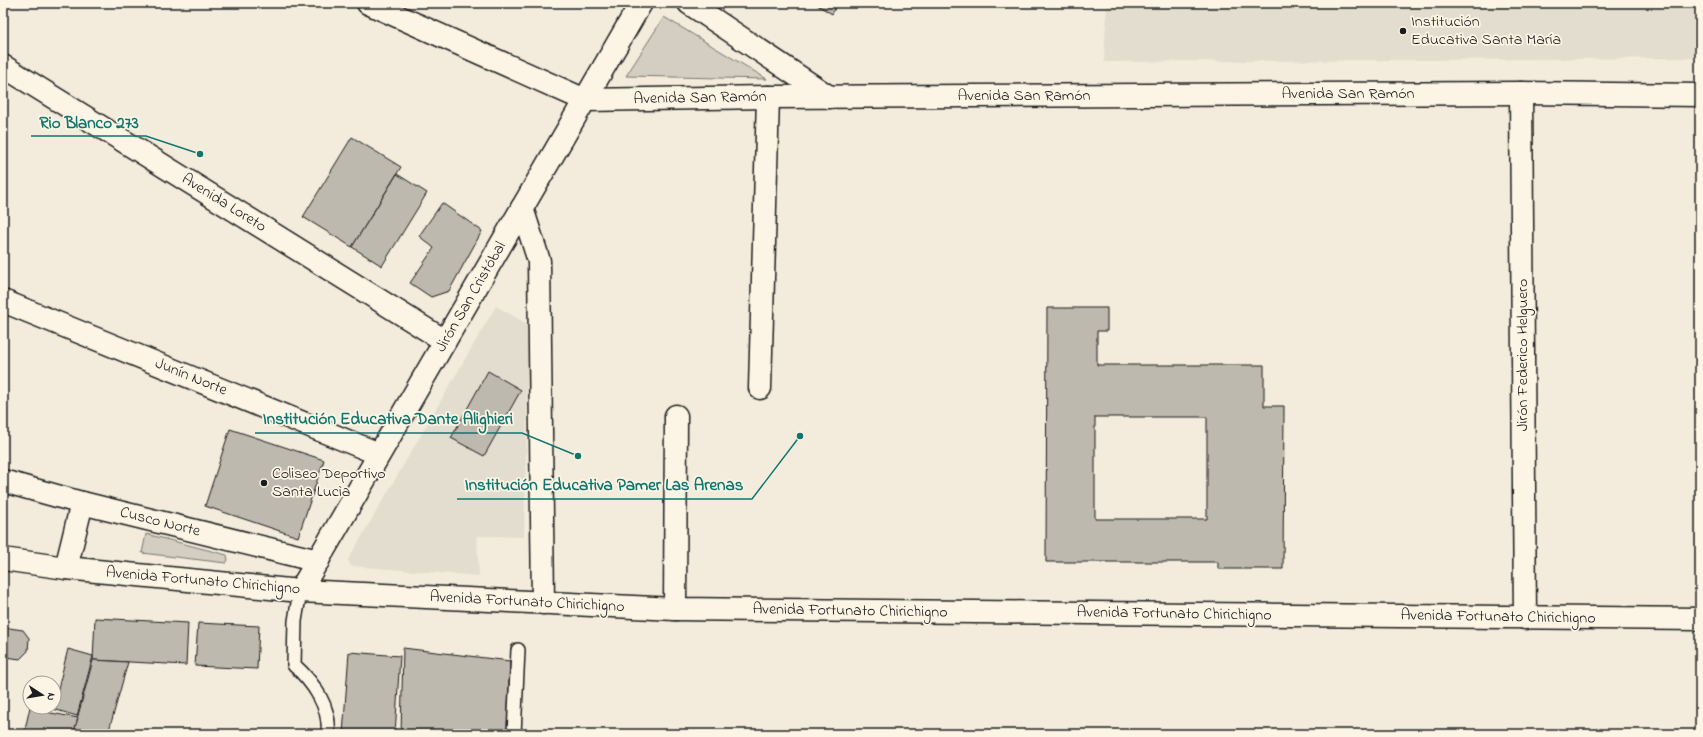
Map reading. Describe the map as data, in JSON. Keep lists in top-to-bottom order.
{
  "streets": {
    "street": [
      "Avenida San Ramón",
      "Avenida Loreto",
      "Jirón San Cristóbal",
      "Jirón Federico Helguero",
      "Junín Norte",
      "Cusco Norte",
      "Avenida Fortunato Chirichigno"
    ]
  },
  "crossings": [
    ["Avenida San Ramón", "Jirón San Cristóbal"],
    ["Avenida San Ramón", "Jirón Federico Helguero"],
    ["Avenida Loreto", "Jirón San Cristóbal"],
    ["Jirón San Cristóbal", "Junín Norte"],
    ["Jirón San Cristóbal", "Cusco Norte"],
    ["Jirón San Cristóbal", "Avenida Fortunato Chirichigno"],
    ["Jirón Federico Helguero", "Avenida Fortunato Chirichigno"]
  ],
  "places": [
    "Institución Educativa Santa María",
    "Rio Blanco 273",
    "Institución Educativa Pamer Las Arenas",
    "Institución Educativa Dante Alighieri",
    "Coliseo Deportivo Santa Lucìa"
  ],
  "north": "right"
}
